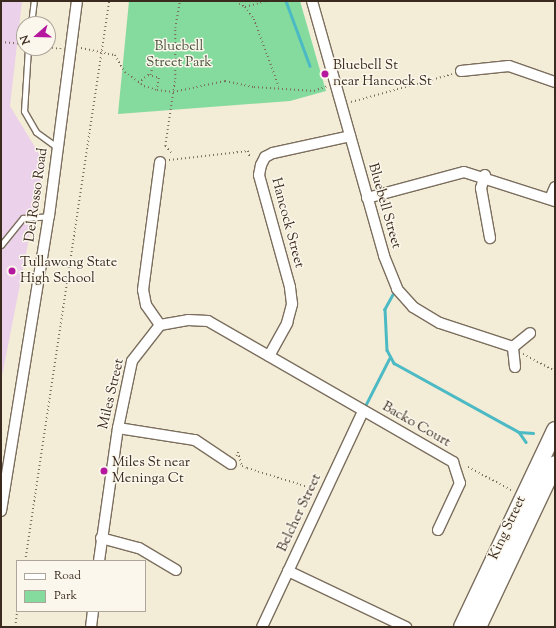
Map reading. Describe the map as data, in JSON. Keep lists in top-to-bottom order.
{
  "streets": {
    "main road": ["King Street"],
    "street": [
      "Del Rosso Road",
      "Bluebell Street",
      "Hancock Street",
      "Miles Street",
      "Backo Court",
      "Belcher Street"
    ]
  },
  "crossings": [
    ["Bluebell Street", "Hancock Street"],
    ["Backo Court", "Belcher Street"]
  ],
  "parks": ["Bluebell Street Park"],
  "places": ["Bluebell St near Hancock St", "Tullawong State High School", "Miles St near Meninga Ct"],
  "legend": ["Road", "Park"],
  "north": "left"
}
